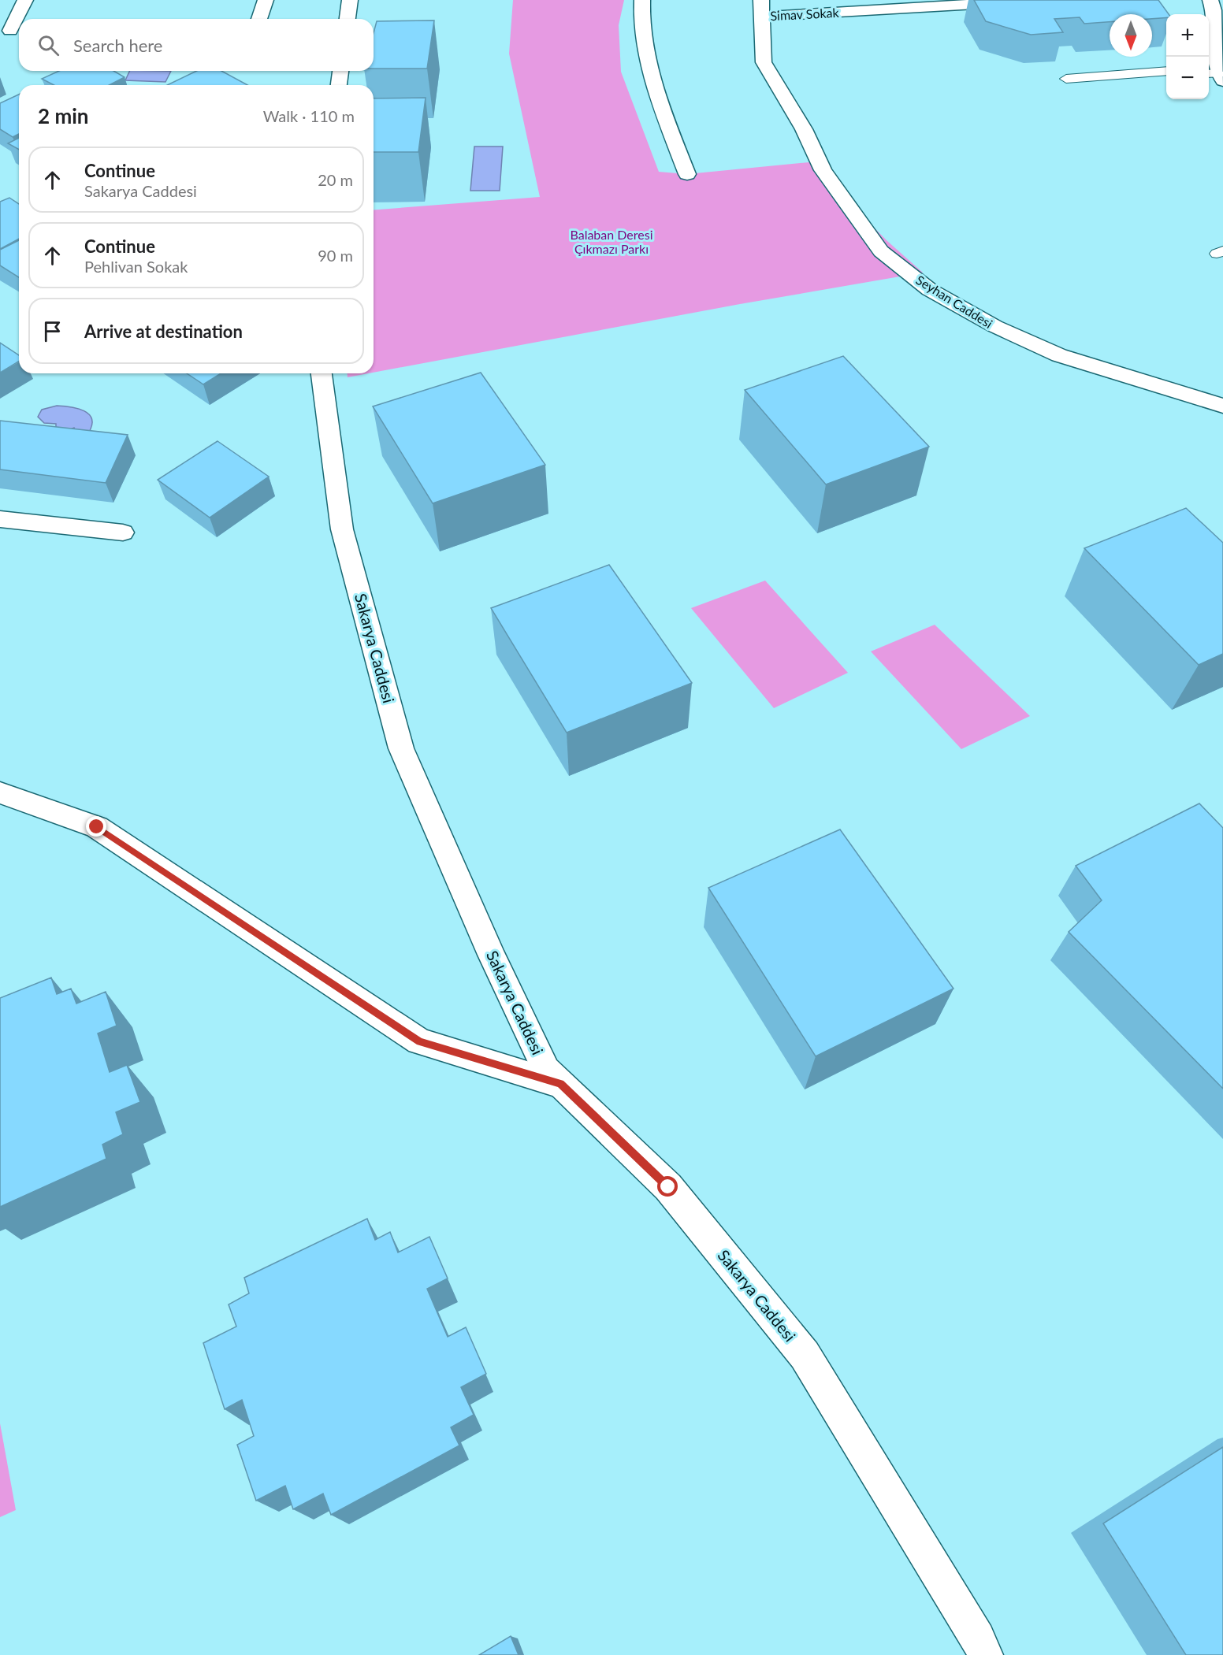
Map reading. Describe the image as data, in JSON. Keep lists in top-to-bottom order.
{
  "streets": {
    "street": ["Simav Sokak", "Seyhan Caddesi", "Sakarya Caddesi"]
  },
  "crossings": [
    ["Simav Sokak", "Seyhan Caddesi"]
  ],
  "parks": ["Balaban Deresi Çıkmazı Parkı"],
  "north": "bottom",
  "page": {
    "map_buttons": ["+", "−"],
    "search": "Search here",
    "heading": ["2 min", "Walk · 110 m"],
    "list": [
      ["Continue", "Sakarya Caddesi", "20 m"],
      ["Continue", "Pehlivan Sokak", "90 m"],
      "Arrive at destination"
    ]
  }
}
